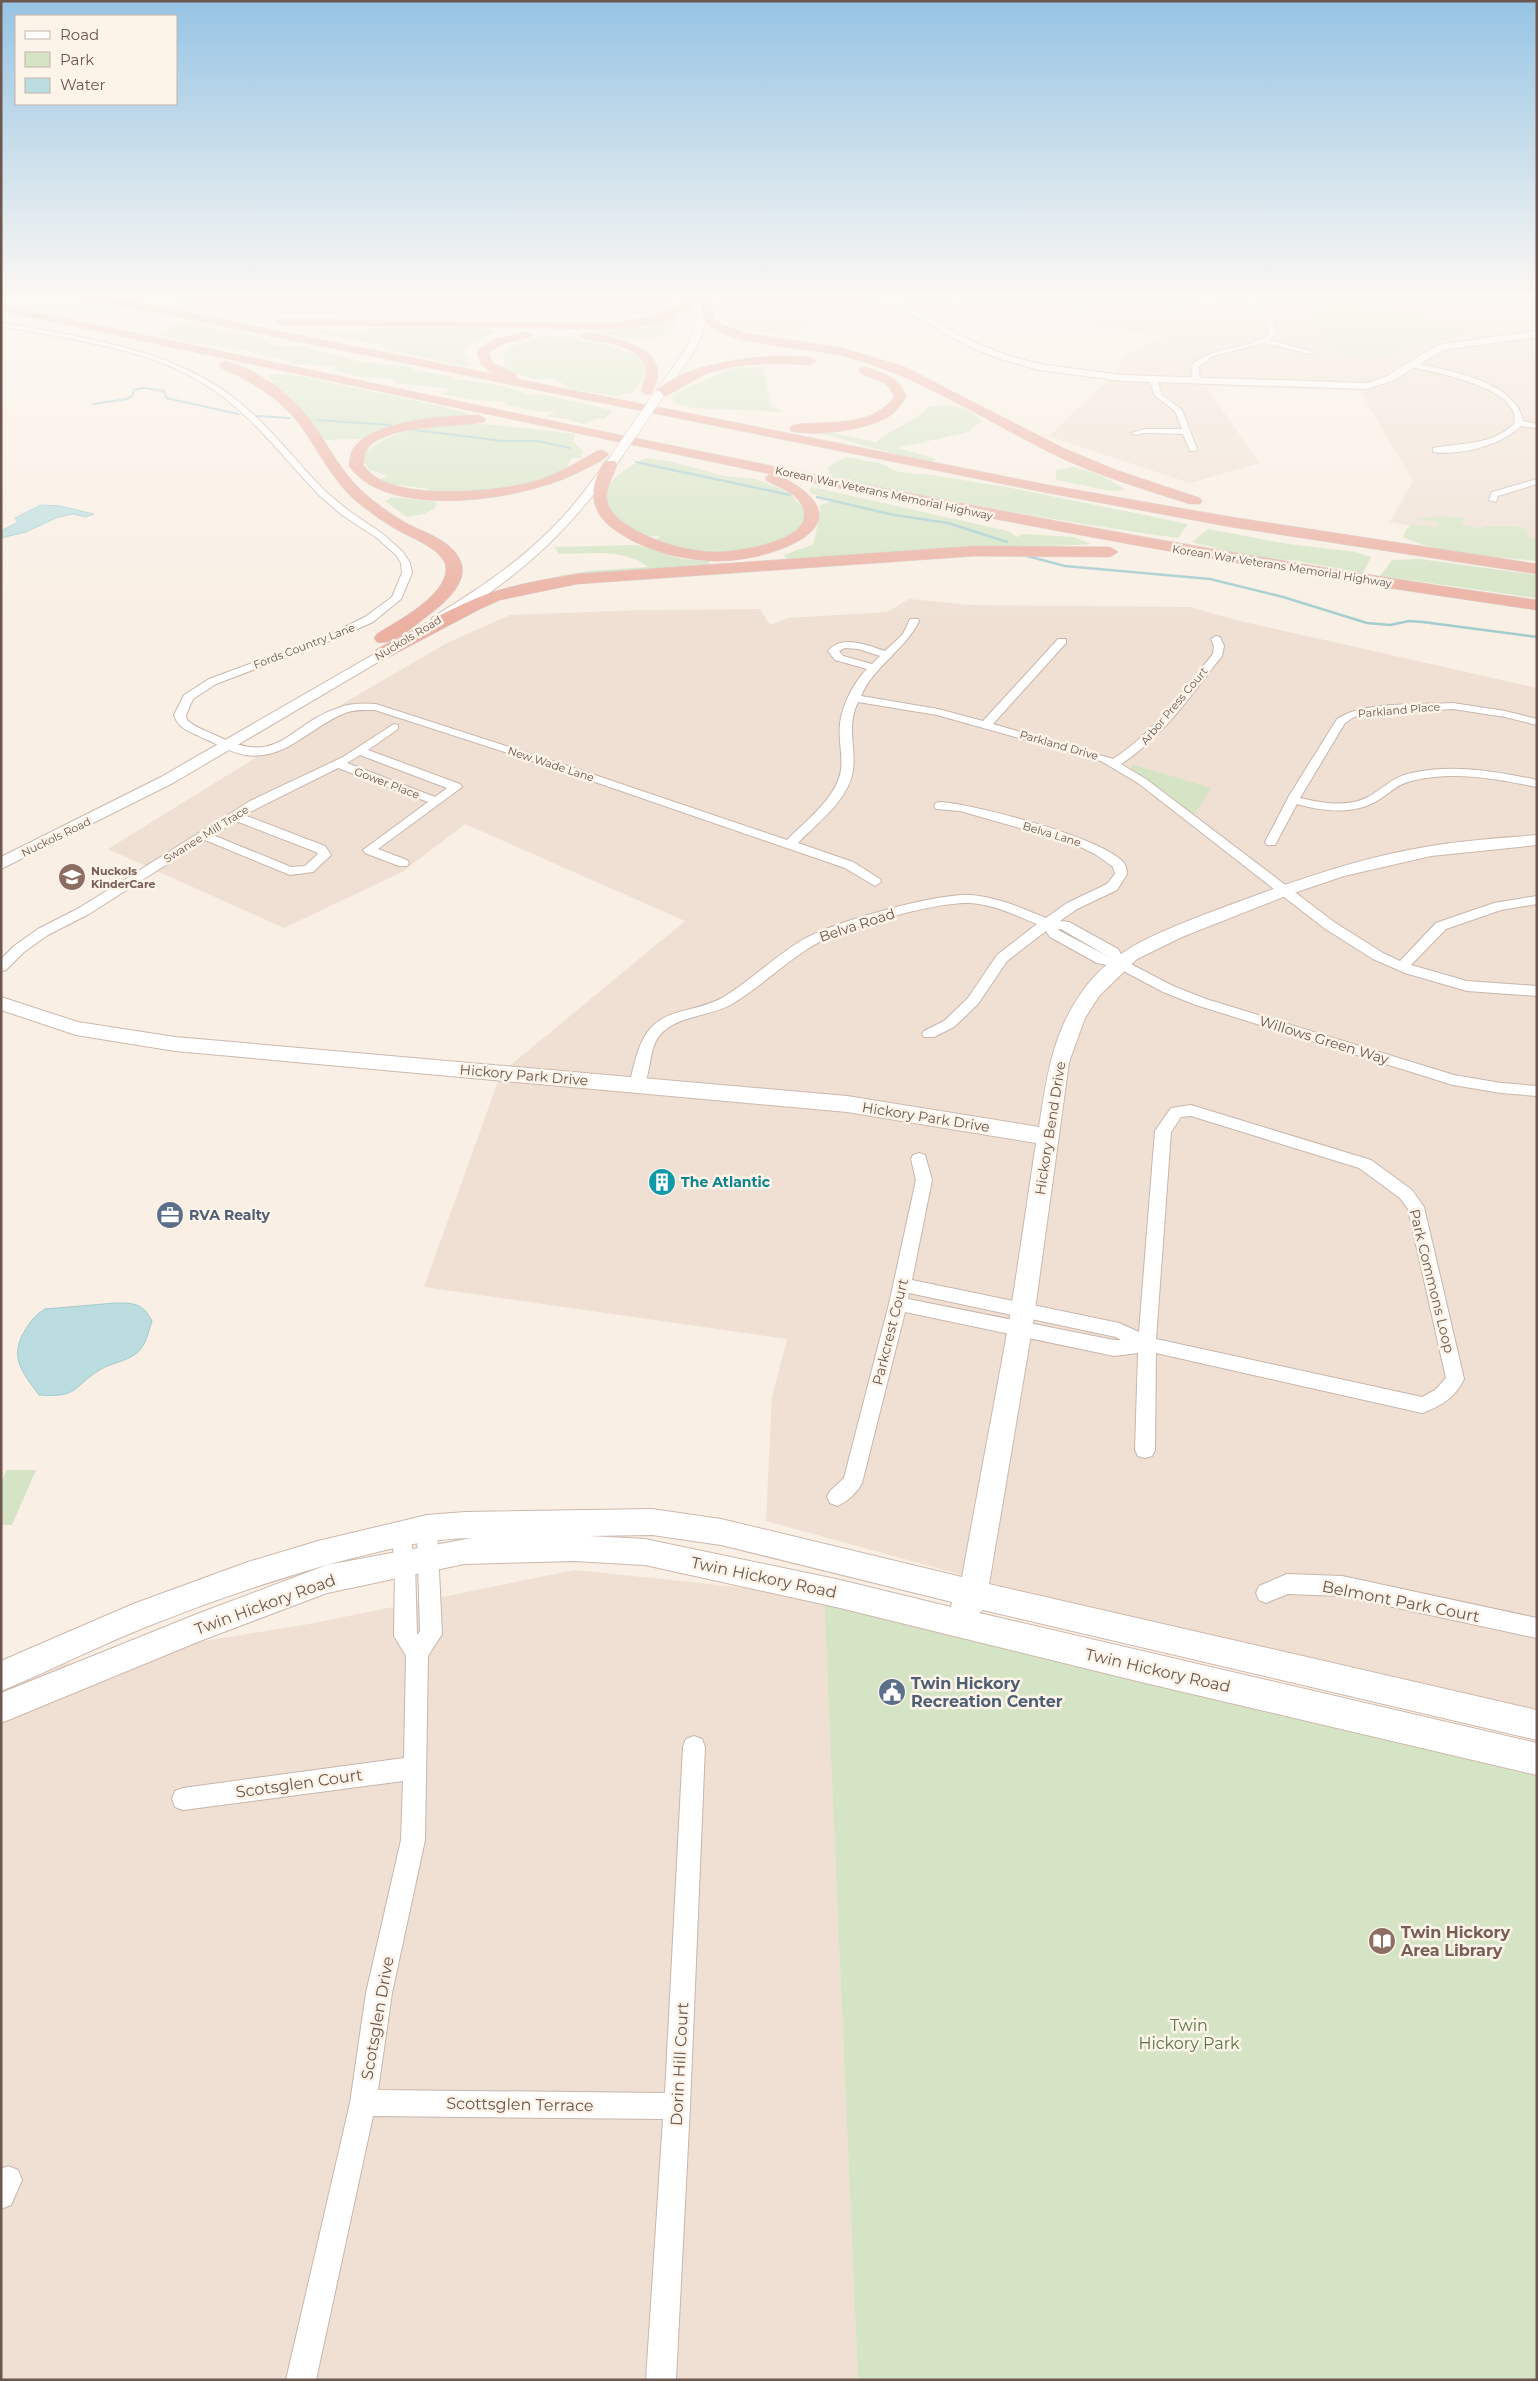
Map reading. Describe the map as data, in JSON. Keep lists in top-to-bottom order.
{
  "streets": {
    "highway": ["Korean War Veterans Memorial Highway"],
    "main road": [
      "Nuckols Road",
      "Hickory Park Drive",
      "Hickory Bend Drive",
      "Twin Hickory Road"
    ],
    "street": [
      "Fords Country Lane",
      "Arbor Press Court",
      "Parkland Place",
      "Parkland Drive",
      "New Wade Lane",
      "Gower Place",
      "Swanee Mill Trace",
      "Belva Lane",
      "Belva Road",
      "Willows Green Way",
      "Park Commons Loop",
      "Parkcrest Court",
      "Belmont Park Court",
      "Scotsglen Court",
      "Scotsglen Drive",
      "Dorin Hill Court",
      "Scottsglen Terrace"
    ]
  },
  "crossings": [
    ["Nuckols Road", "Fords Country Lane"],
    ["Nuckols Road", "New Wade Lane"],
    ["Fords Country Lane", "New Wade Lane"],
    ["Arbor Press Court", "Parkland Drive"],
    ["Parkland Drive", "Hickory Bend Drive"],
    ["Gower Place", "Swanee Mill Trace"],
    ["Belva Lane", "Belva Road"],
    ["Belva Road", "Willows Green Way"],
    ["Belva Road", "Hickory Park Drive"],
    ["Belva Road", "Hickory Bend Drive"],
    ["Willows Green Way", "Hickory Bend Drive"],
    ["Hickory Park Drive", "Hickory Bend Drive"],
    ["Hickory Bend Drive", "Park Commons Loop"],
    ["Hickory Bend Drive", "Twin Hickory Road"],
    ["Twin Hickory Road", "Scotsglen Drive"],
    ["Scotsglen Court", "Scotsglen Drive"],
    ["Scotsglen Drive", "Scottsglen Terrace"],
    ["Dorin Hill Court", "Scottsglen Terrace"]
  ],
  "parks": ["Twin Hickory Park"],
  "places": {
    "school or university": ["Nuckols KinderCare"],
    "building": ["The Atlantic"],
    "office": ["RVA Realty"],
    "public building": ["Twin Hickory Recreation Center"],
    "library": ["Twin Hickory Area Library"]
  },
  "legend": ["Road", "Park", "Water"]
}
